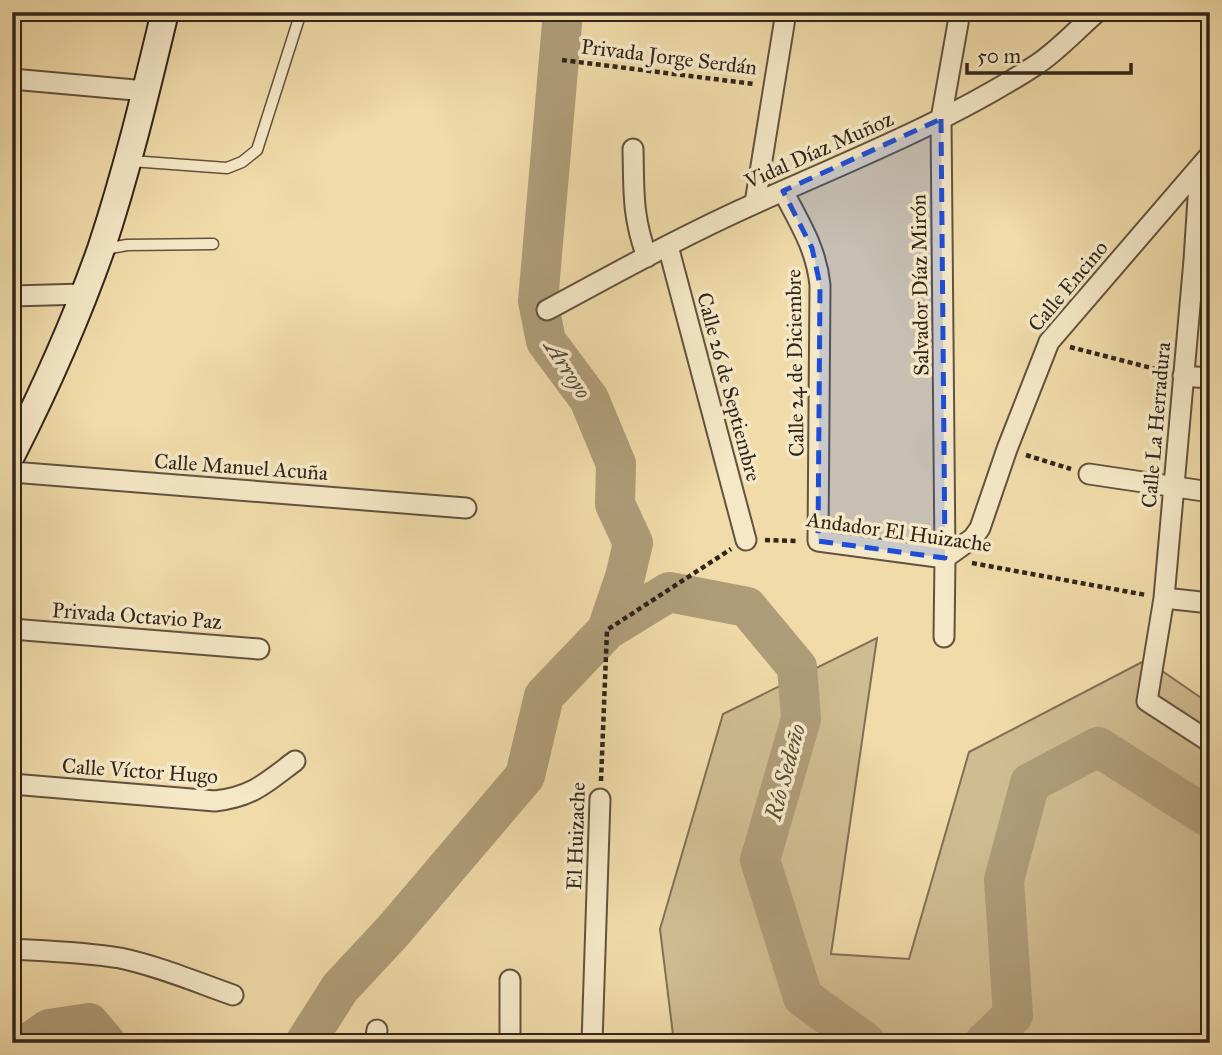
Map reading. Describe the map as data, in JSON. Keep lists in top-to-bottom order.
{
  "streets": {
    "street": [
      "Vidal Díaz Muñoz",
      "Salvador Díaz Mirón",
      "Calle Encino",
      "Calle 24 de Diciembre",
      "Calle 26 de Septiembre",
      "Calle La Herradura",
      "Calle Manuel Acuña",
      "Andador El Huizache",
      "Privada Octavio Paz",
      "Calle Víctor Hugo",
      "El Huizache"
    ],
    "path": ["Privada Jorge Serdán"]
  },
  "crossings": [
    ["Vidal Díaz Muñoz", "Salvador Díaz Mirón"],
    ["Vidal Díaz Muñoz", "Calle 24 de Diciembre"],
    ["Vidal Díaz Muñoz", "Calle 26 de Septiembre"],
    ["Salvador Díaz Mirón", "Calle Encino"],
    ["Salvador Díaz Mirón", "Andador El Huizache"],
    ["Calle Encino", "Calle La Herradura"],
    ["Calle Encino", "Andador El Huizache"],
    ["Calle 24 de Diciembre", "Andador El Huizache"],
    ["Calle 26 de Septiembre", "Andador El Huizache"],
    ["Calle 26 de Septiembre", "El Huizache"],
    ["Calle La Herradura", "Andador El Huizache"],
    ["Andador El Huizache", "El Huizache"]
  ],
  "water": ["Arroyo", "Río Sedeño"],
  "scale_bar": "50 m"
}
